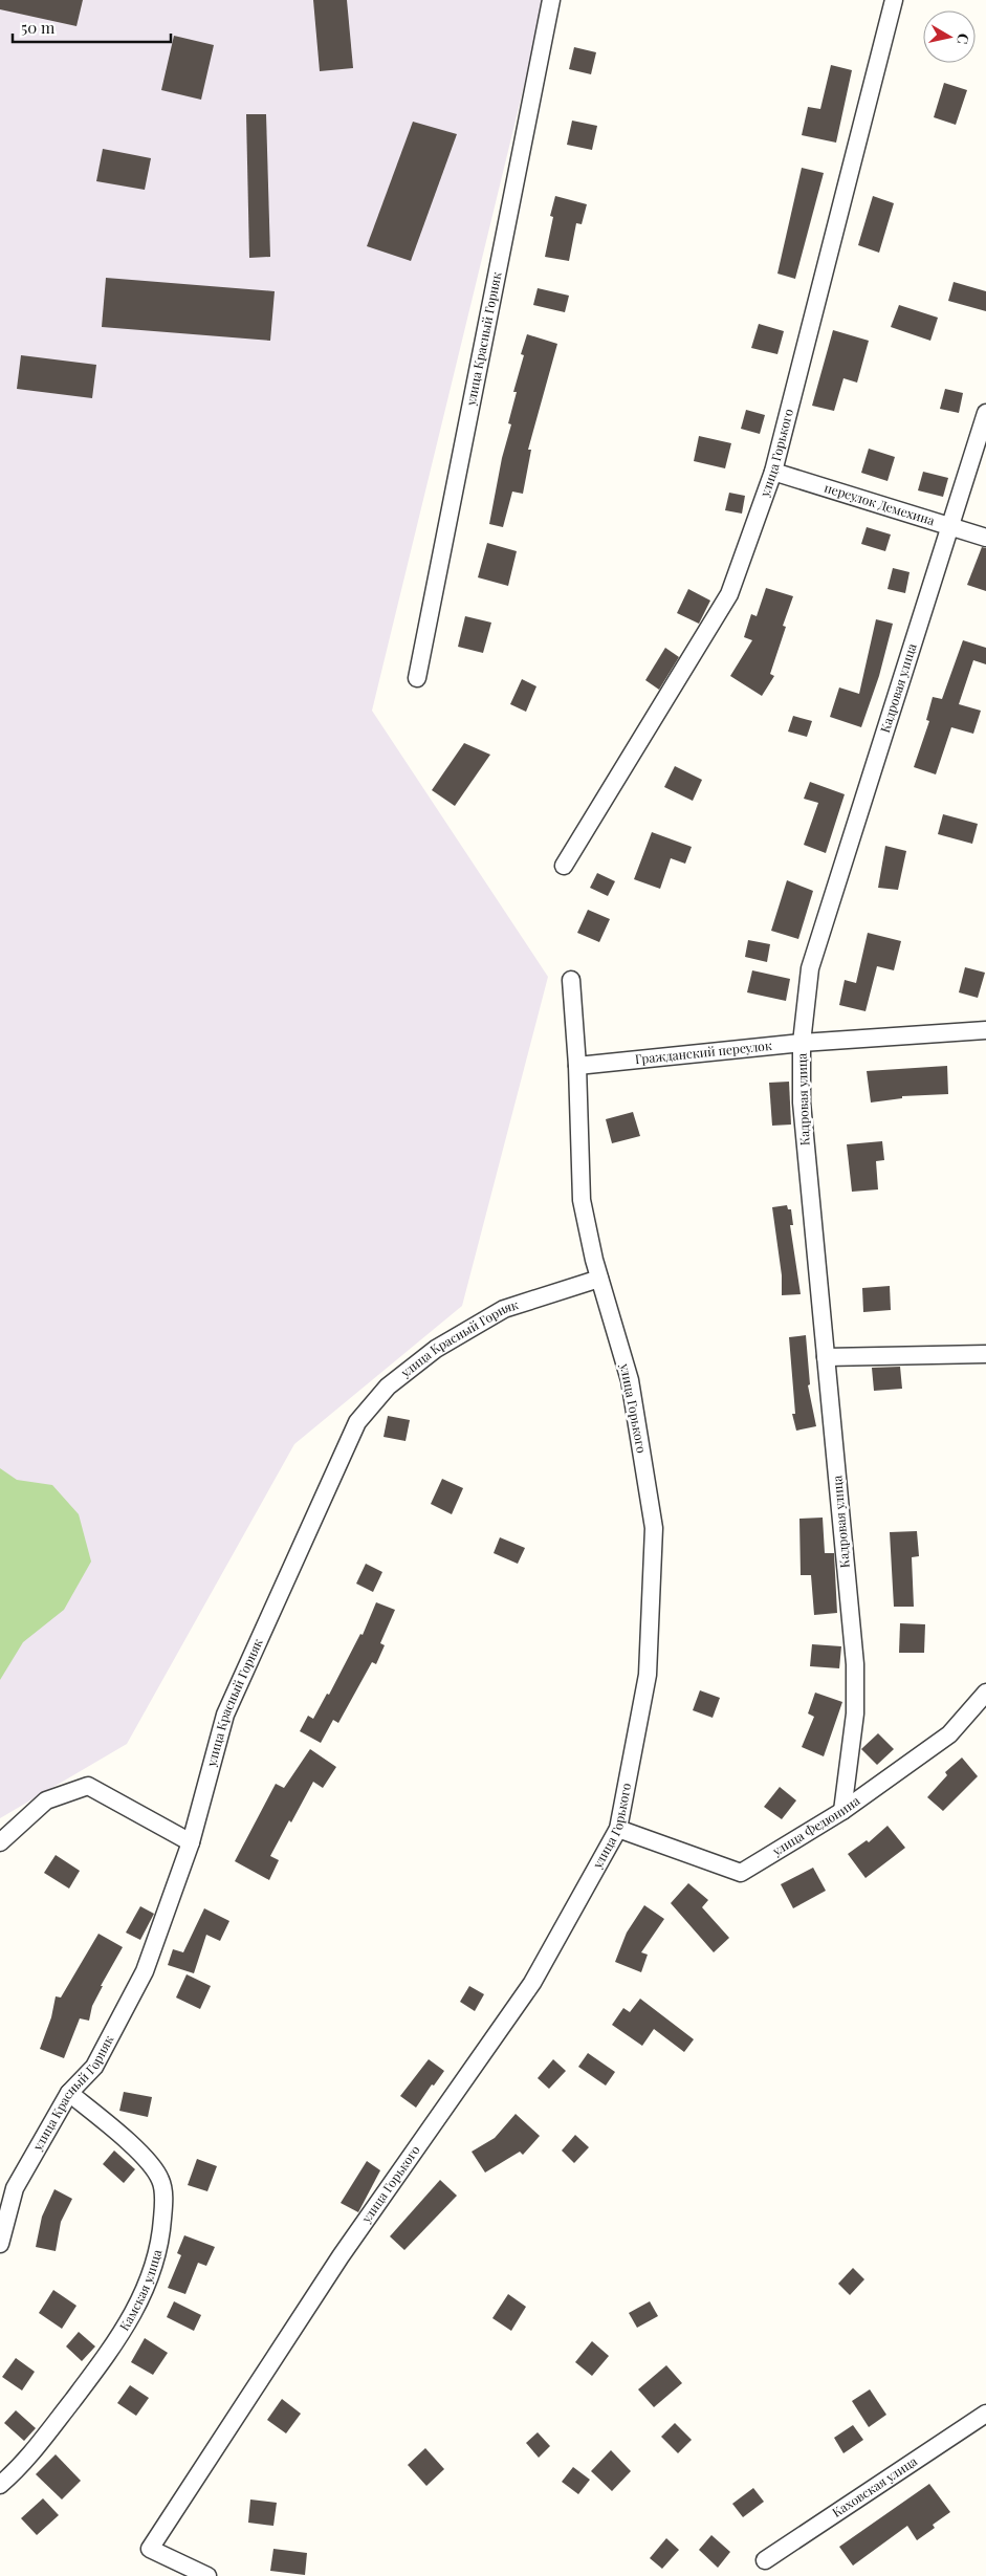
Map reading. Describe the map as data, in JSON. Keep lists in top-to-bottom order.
{
  "streets": {
    "street": [
      "улица Красный Горняк",
      "улица Горького",
      "переулок Демехина",
      "Кадровая улица",
      "Гражданский переулок",
      "улица Федюнина",
      "Камская улица",
      "Каховская улица"
    ]
  },
  "crossings": [
    ["улица Красный Горняк", "улица Горького"],
    ["улица Красный Горняк", "Камская улица"],
    ["улица Горького", "переулок Демехина"],
    ["улица Горького", "Гражданский переулок"],
    ["улица Горького", "улица Федюнина"],
    ["переулок Демехина", "Кадровая улица"],
    ["Кадровая улица", "Гражданский переулок"],
    ["Кадровая улица", "улица Федюнина"]
  ],
  "scale_bar": "50 m",
  "north": "right"
}
